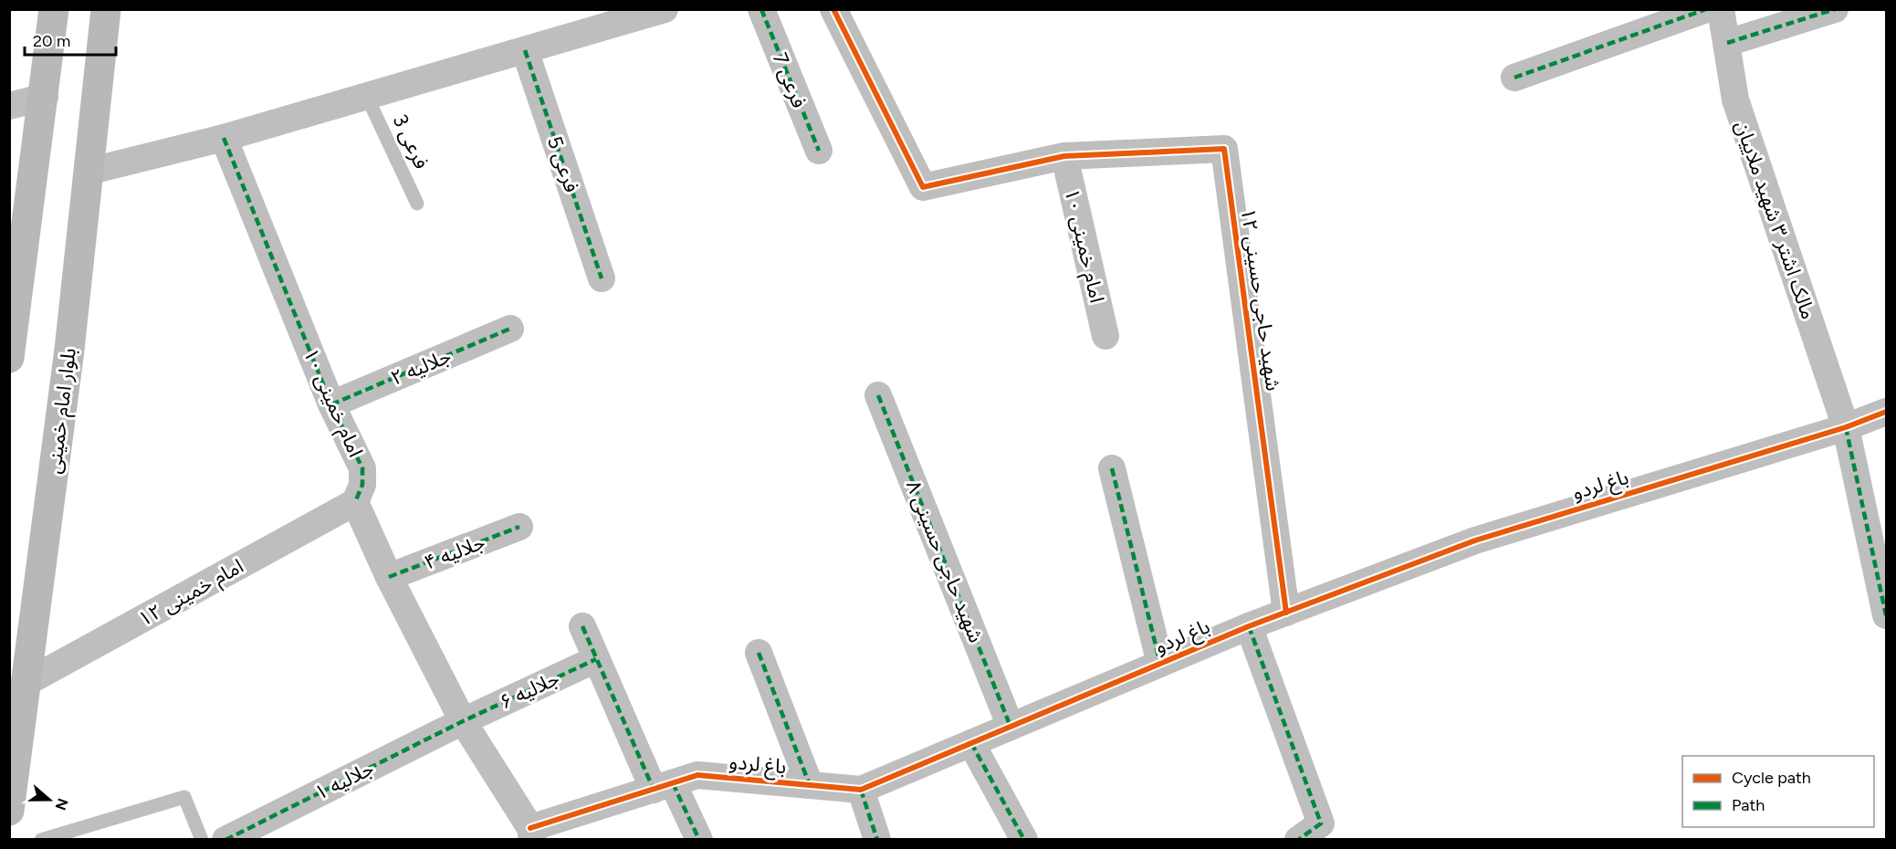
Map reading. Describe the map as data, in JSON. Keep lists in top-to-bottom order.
{
  "streets": {
    "main road": ["بلوار امام خمینی"],
    "street": [
      "فرعی 7",
      "فرعی 5",
      "مالک اشتر ۳ شهید ملاییان",
      "امام خمینی ۱۰",
      "شهید حاجی حسینی ۱۲",
      "جلالیه ۲",
      "باغ لردو",
      "جلالیه ۴",
      "شهید حاجی حسینی ۸",
      "امام خمینی ۱۲",
      "جلالیه ۶",
      "جلالیه ۱"
    ],
    "lane": ["فرعی 3"]
  },
  "crossings": [
    ["مالک اشتر ۳ شهید ملاییان", "باغ لردو"],
    ["امام خمینی ۱۰", "شهید حاجی حسینی ۱۲"],
    ["امام خمینی ۱۰", "جلالیه ۲"],
    ["امام خمینی ۱۰", "امام خمینی ۱۲"],
    ["شهید حاجی حسینی ۱۲", "باغ لردو"],
    ["بلوار امام خمینی", "امام خمینی ۱۲"],
    ["باغ لردو", "شهید حاجی حسینی ۸"],
    ["جلالیه ۶", "جلالیه ۱"]
  ],
  "legend": ["Cycle path", "Path"],
  "scale_bar": "20 m",
  "north": "right"
}
